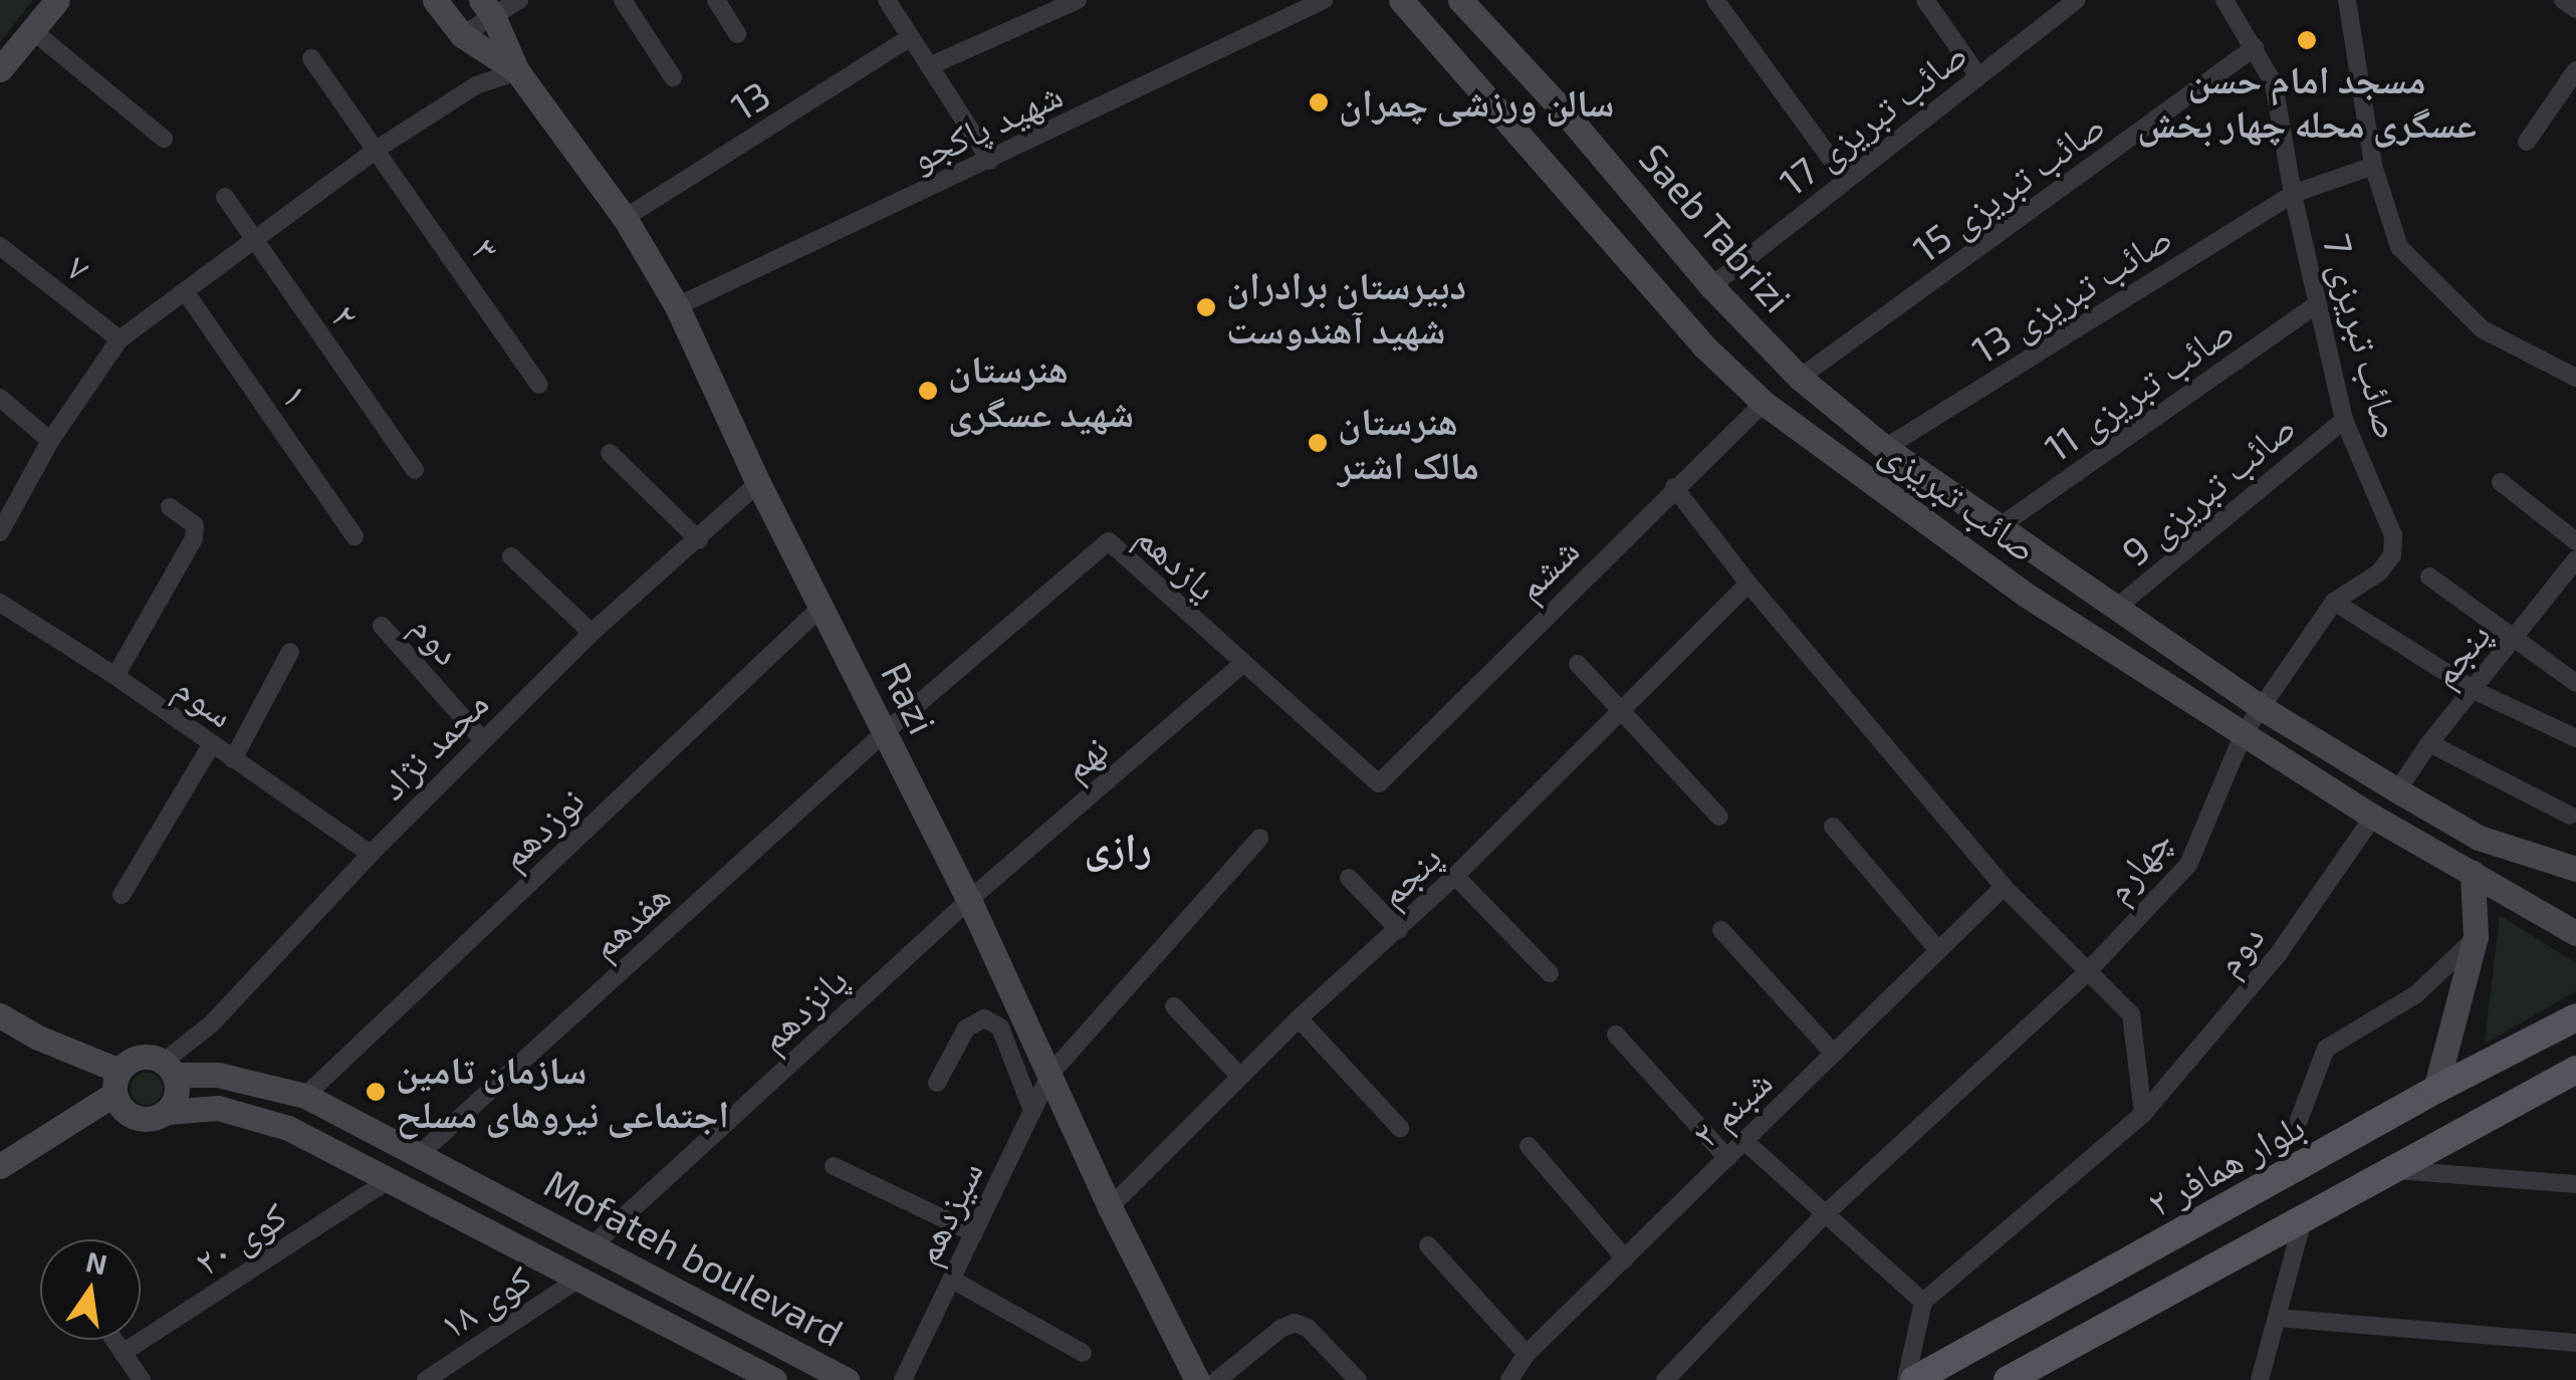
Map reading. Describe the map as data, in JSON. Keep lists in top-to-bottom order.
{
  "streets": {
    "main road": ["بلوار همافر ۲"],
    "street": [
      "13",
      "صائب تبریزی 17",
      "شهید پاکجو",
      "صائب تبریزی 15",
      "Saeb Tabrizi",
      "۳",
      "۷",
      "صائب تبریزی 13",
      "۲",
      "صائب تبریزی 7",
      "صائب تبریزی 11",
      "۱",
      "صائب تبریزی 9",
      "صائب تبریزی",
      "یازدهم",
      "ششم",
      "دوم",
      "پنجم",
      "Razi",
      "سوم",
      "محمد نژاد",
      "نهم",
      "نوزدهم",
      "چهارم",
      "هفدهم",
      "پانزدهم",
      "شبنم ۲",
      "سیزدهم",
      "کوی ۲۰",
      "Mofateh boulevard",
      "کوی ۱۸"
    ]
  },
  "crossings": [
    ["13", "Razi"],
    ["صائب تبریزی 17", "Saeb Tabrizi"],
    ["شهید پاکجو", "Razi"],
    ["صائب تبریزی 15", "Saeb Tabrizi"],
    ["صائب تبریزی 15", "صائب تبریزی 7"],
    ["Saeb Tabrizi", "صائب تبریزی 13"],
    ["Saeb Tabrizi", "صائب تبریزی"],
    ["صائب تبریزی 13", "صائب تبریزی 7"],
    ["صائب تبریزی 13", "صائب تبریزی"],
    ["صائب تبریزی 7", "صائب تبریزی 11"],
    ["صائب تبریزی 7", "صائب تبریزی 9"],
    ["صائب تبریزی 7", "صائب تبریزی"],
    ["صائب تبریزی 7", "چهارم"],
    ["صائب تبریزی 11", "صائب تبریزی"],
    ["صائب تبریزی 9", "صائب تبریزی"],
    ["صائب تبریزی", "ششم"],
    ["صائب تبریزی", "دوم"],
    ["صائب تبریزی", "پنجم"],
    ["صائب تبریزی", "چهارم"],
    ["یازدهم", "ششم"],
    ["یازدهم", "Razi"],
    ["یازدهم", "نهم"],
    ["یازدهم", "هفدهم"],
    ["دوم", "محمد نژاد"],
    ["پنجم", "Razi"],
    ["Razi", "محمد نژاد"],
    ["Razi", "نهم"],
    ["Razi", "نوزدهم"],
    ["Razi", "هفدهم"],
    ["Razi", "پانزدهم"],
    ["Razi", "سیزدهم"],
    ["سوم", "محمد نژاد"],
    ["محمد نژاد", "Mofateh boulevard"],
    ["نهم", "پانزدهم"],
    ["نوزدهم", "Mofateh boulevard"],
    ["هفدهم", "Mofateh boulevard"],
    ["پانزدهم", "Mofateh boulevard"],
    ["کوی ۲۰", "Mofateh boulevard"],
    ["Mofateh boulevard", "کوی ۱۸"]
  ],
  "districts": ["رازی"],
  "places": [
    "مسجد امام حسن عسگری محله چهار بخش",
    "سالن ورزشی چمران",
    "دبیرستان برادران شهید آهندوست",
    "هنرستان شهید عسگری",
    "هنرستان مالک اشتر",
    "سازمان تامین اجتماعی نیروهای مسلح"
  ],
  "north": "top"
}
